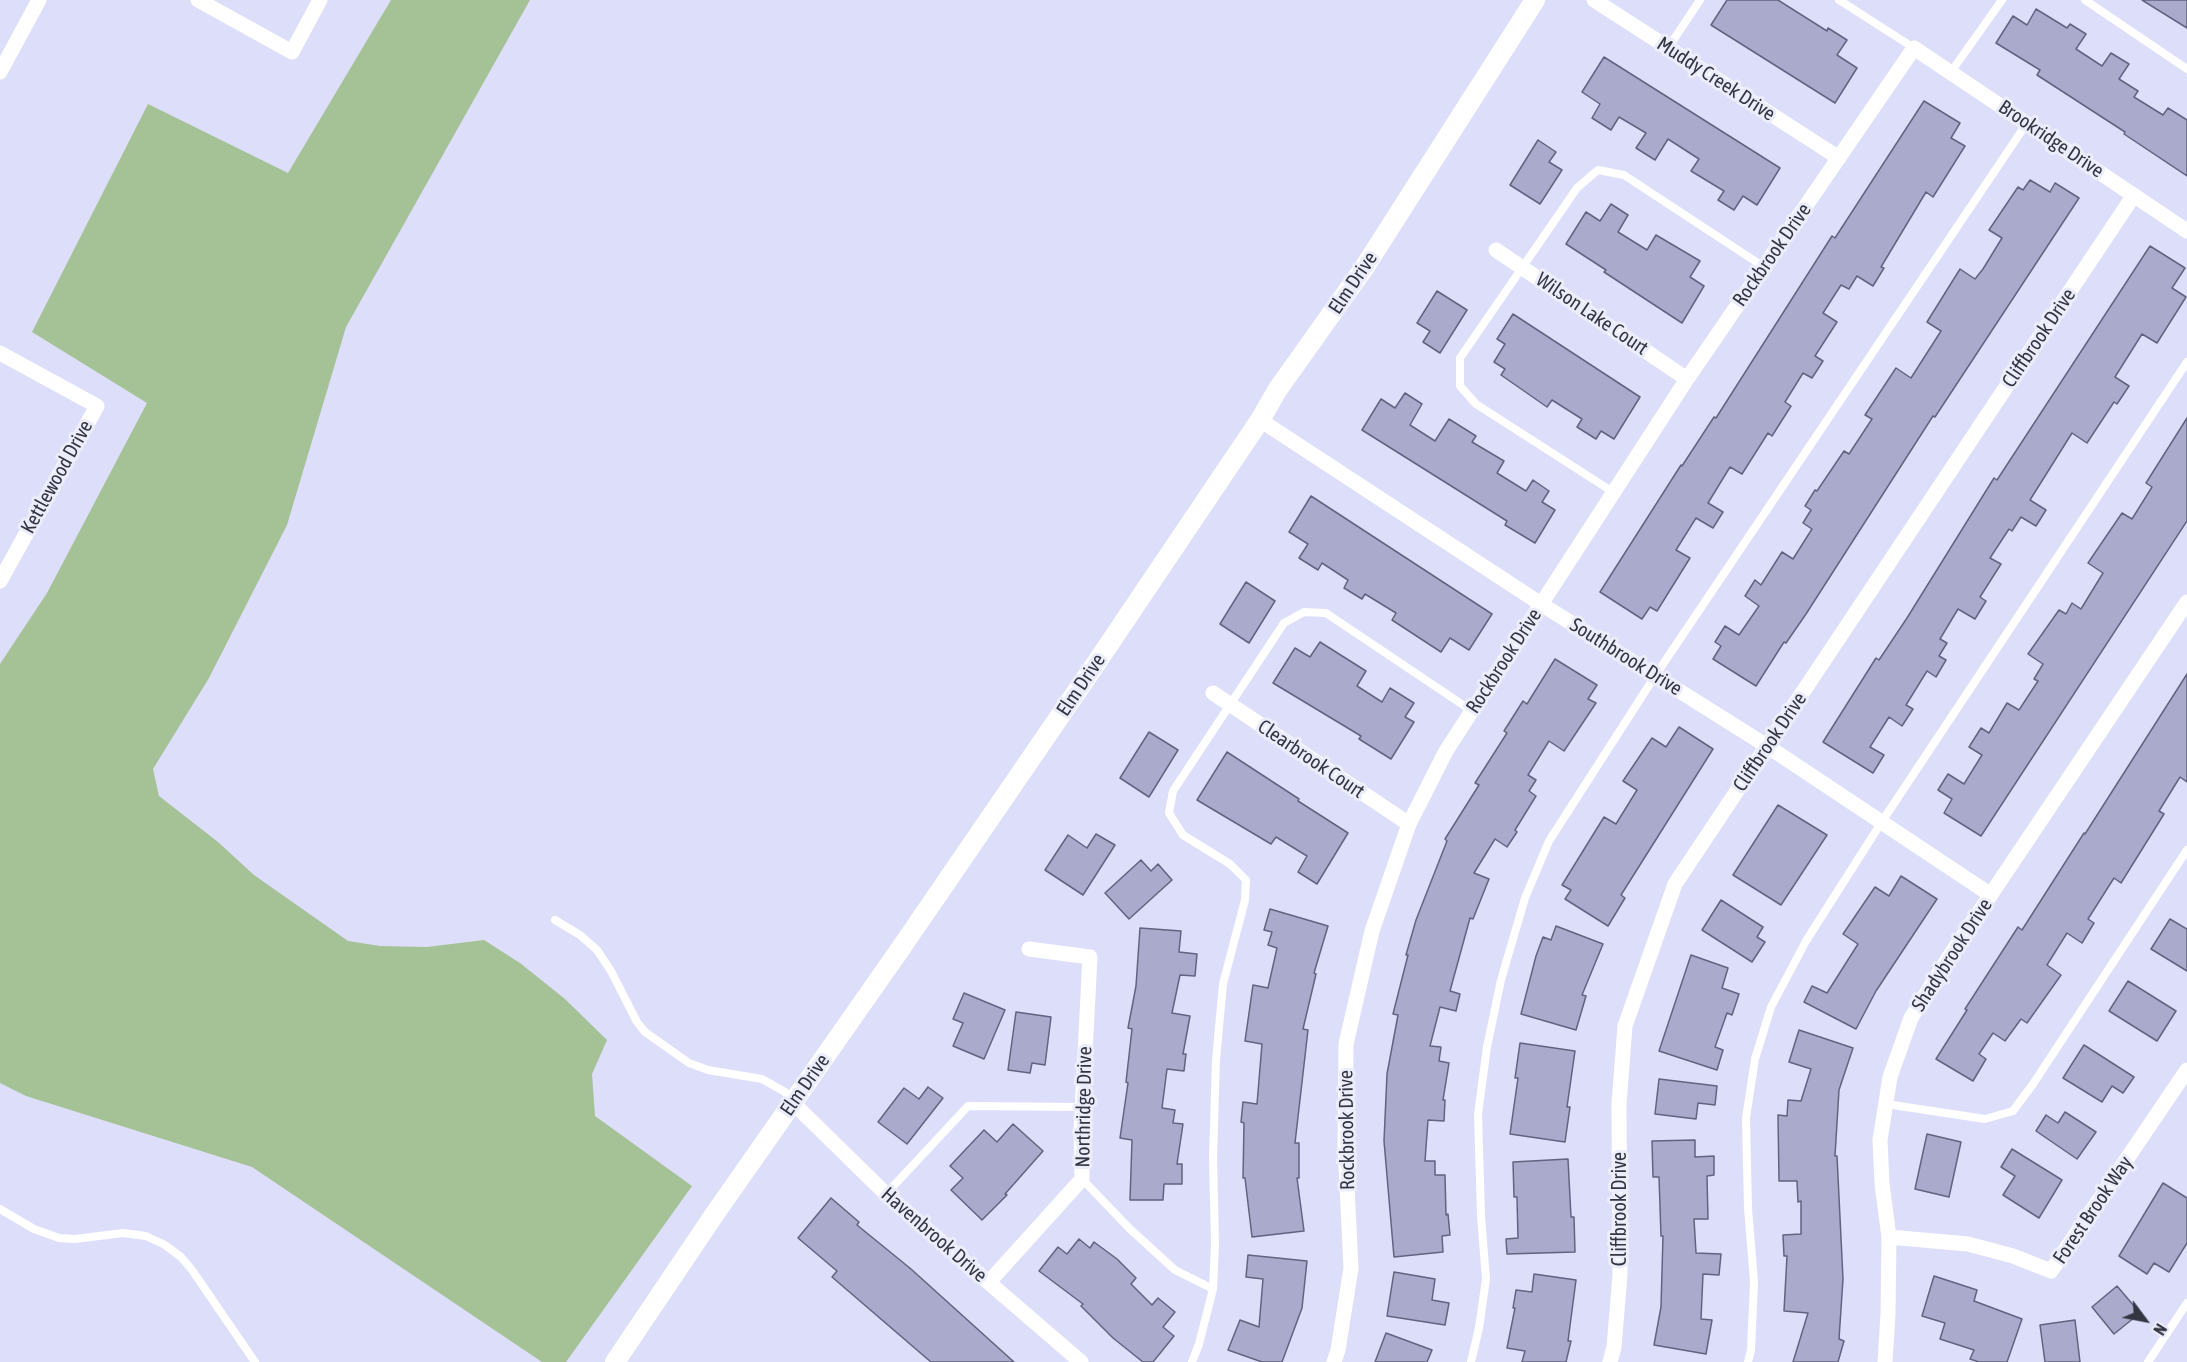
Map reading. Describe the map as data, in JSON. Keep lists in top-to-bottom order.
{
  "streets": {
    "street": [
      "Muddy Creek Drive",
      "Brookridge Drive",
      "Rockbrook Drive",
      "Elm Drive",
      "Wilson Lake Court",
      "Cliffbrook Drive",
      "Kettlewood Drive",
      "Southbrook Drive",
      "Clearbrook Court",
      "Shadybrook Drive",
      "Northridge Drive",
      "Forest Brook Way",
      "Havenbrook Drive"
    ]
  },
  "crossings": [
    ["Muddy Creek Drive", "Rockbrook Drive"],
    ["Brookridge Drive", "Rockbrook Drive"],
    ["Brookridge Drive", "Cliffbrook Drive"],
    ["Rockbrook Drive", "Wilson Lake Court"],
    ["Rockbrook Drive", "Southbrook Drive"],
    ["Rockbrook Drive", "Clearbrook Court"],
    ["Elm Drive", "Southbrook Drive"],
    ["Elm Drive", "Havenbrook Drive"],
    ["Cliffbrook Drive", "Southbrook Drive"],
    ["Southbrook Drive", "Shadybrook Drive"],
    ["Shadybrook Drive", "Forest Brook Way"],
    ["Northridge Drive", "Havenbrook Drive"]
  ],
  "north": "bottom right"
}
